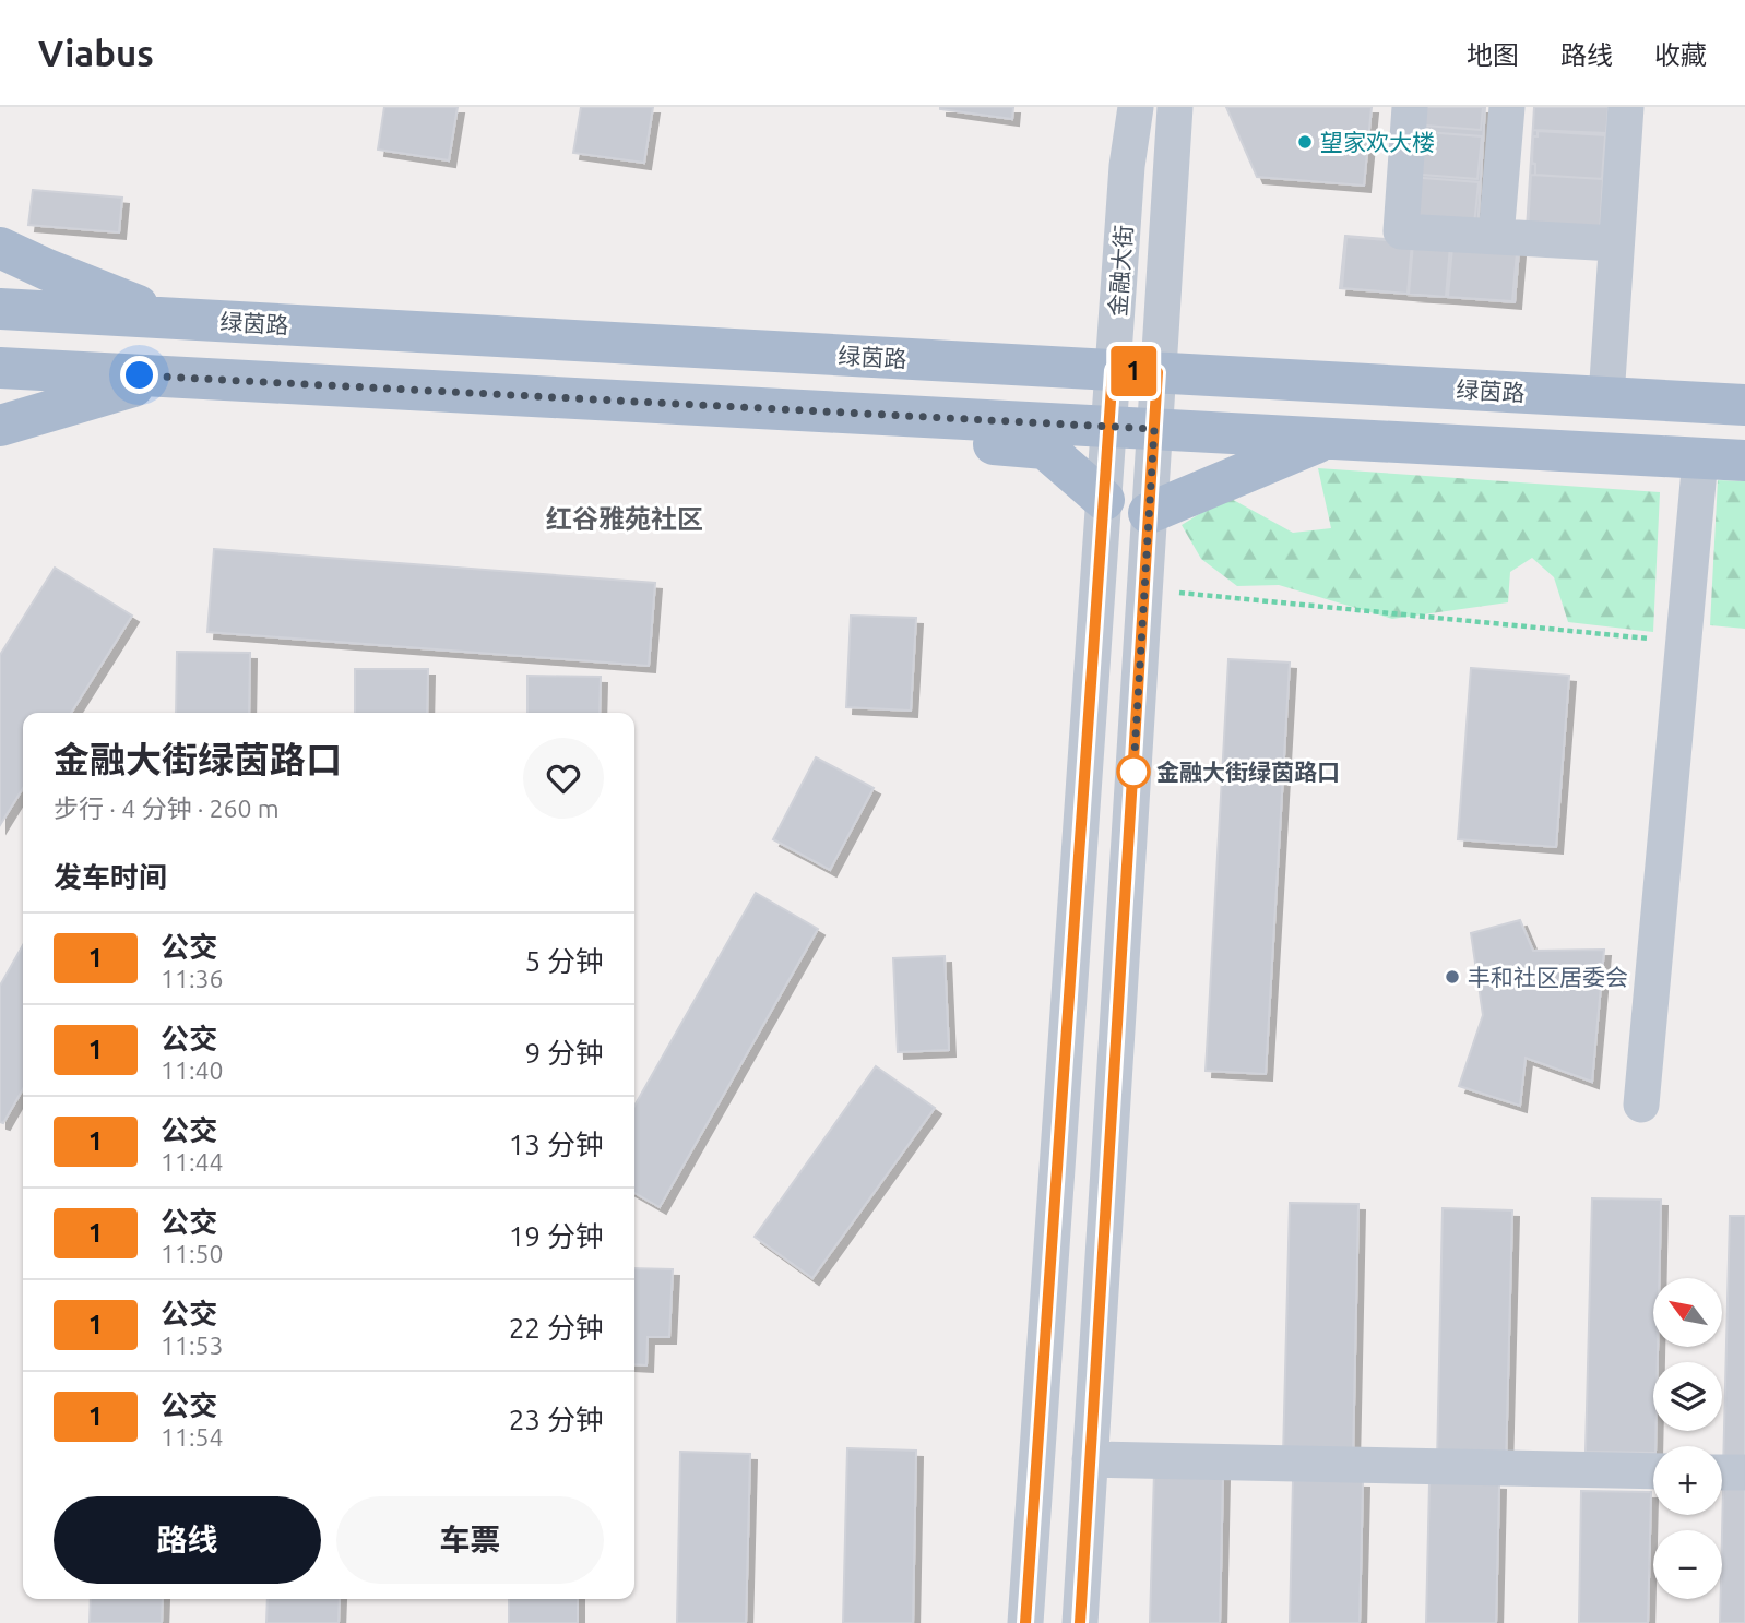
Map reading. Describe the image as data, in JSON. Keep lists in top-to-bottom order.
{
  "streets": {
    "main road": ["绿茵路"],
    "street": ["金融大街"]
  },
  "crossings": [
    ["金融大街", "绿茵路"]
  ],
  "districts": ["红谷雅苑社区"],
  "places": ["望家欢大楼", "金融大街绿茵路口", "丰和社区居委会"],
  "lines": ["bus line 1"],
  "north": "top left",
  "page": {
    "header": "Viabus",
    "nav": ["地图", "路线", "收藏"],
    "on_map": "1",
    "heading": [
      ["金融大街绿茵路口", "步行 · 4 分钟 · 260 m"],
      "发车时间"
    ],
    "list": [
      {
        "mark": "1",
        "name": "公交",
        "note": "11:36",
        "value": "5 分钟"
      },
      {
        "mark": "1",
        "name": "公交",
        "note": "11:40",
        "value": "9 分钟"
      },
      {
        "mark": "1",
        "name": "公交",
        "note": "11:44",
        "value": "13 分钟"
      },
      {
        "mark": "1",
        "name": "公交",
        "note": "11:50",
        "value": "19 分钟"
      },
      {
        "mark": "1",
        "name": "公交",
        "note": "11:53",
        "value": "22 分钟"
      },
      {
        "mark": "1",
        "name": "公交",
        "note": "11:54",
        "value": "23 分钟"
      }
    ],
    "map_buttons": ["+", "−"],
    "buttons": ["路线", "车票"]
  }
}
